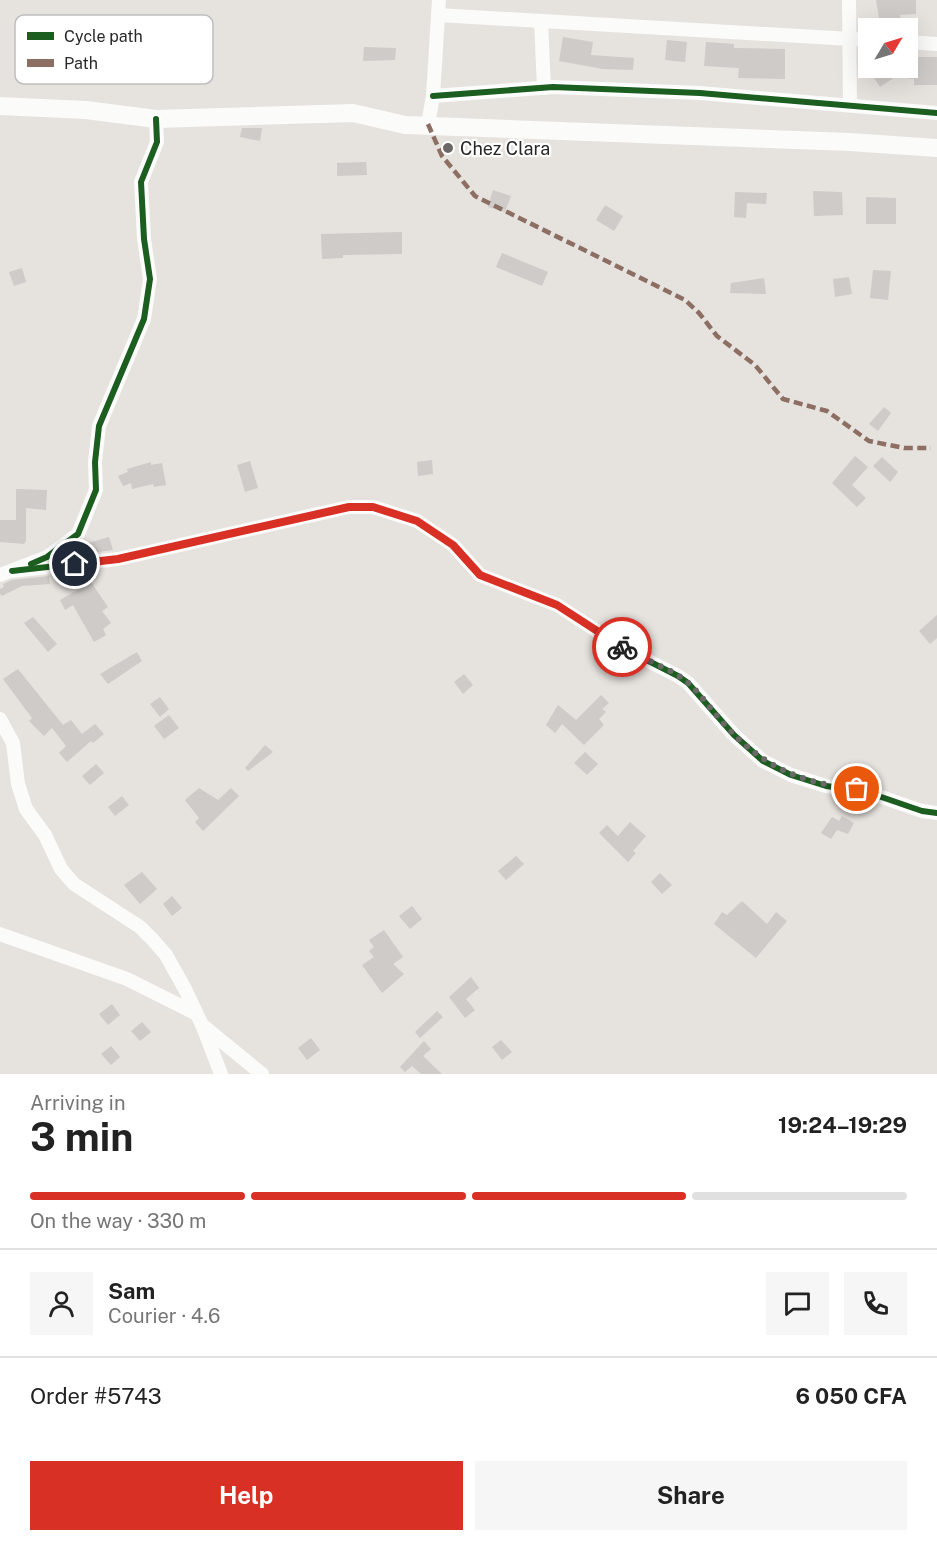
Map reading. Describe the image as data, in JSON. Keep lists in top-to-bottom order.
{
  "places": ["Chez Clara"],
  "legend": ["Cycle path", "Path"],
  "north": "top right",
  "page": {
    "heading": ["3 min", "Arriving in", "19:24–19:29"],
    "panel": [
      "Sam",
      "Courier · 4.6",
      "Order #5743",
      "6 050 CFA"
    ],
    "bar": "On the way · 330 m",
    "buttons": ["Help", "Share"]
  }
}
